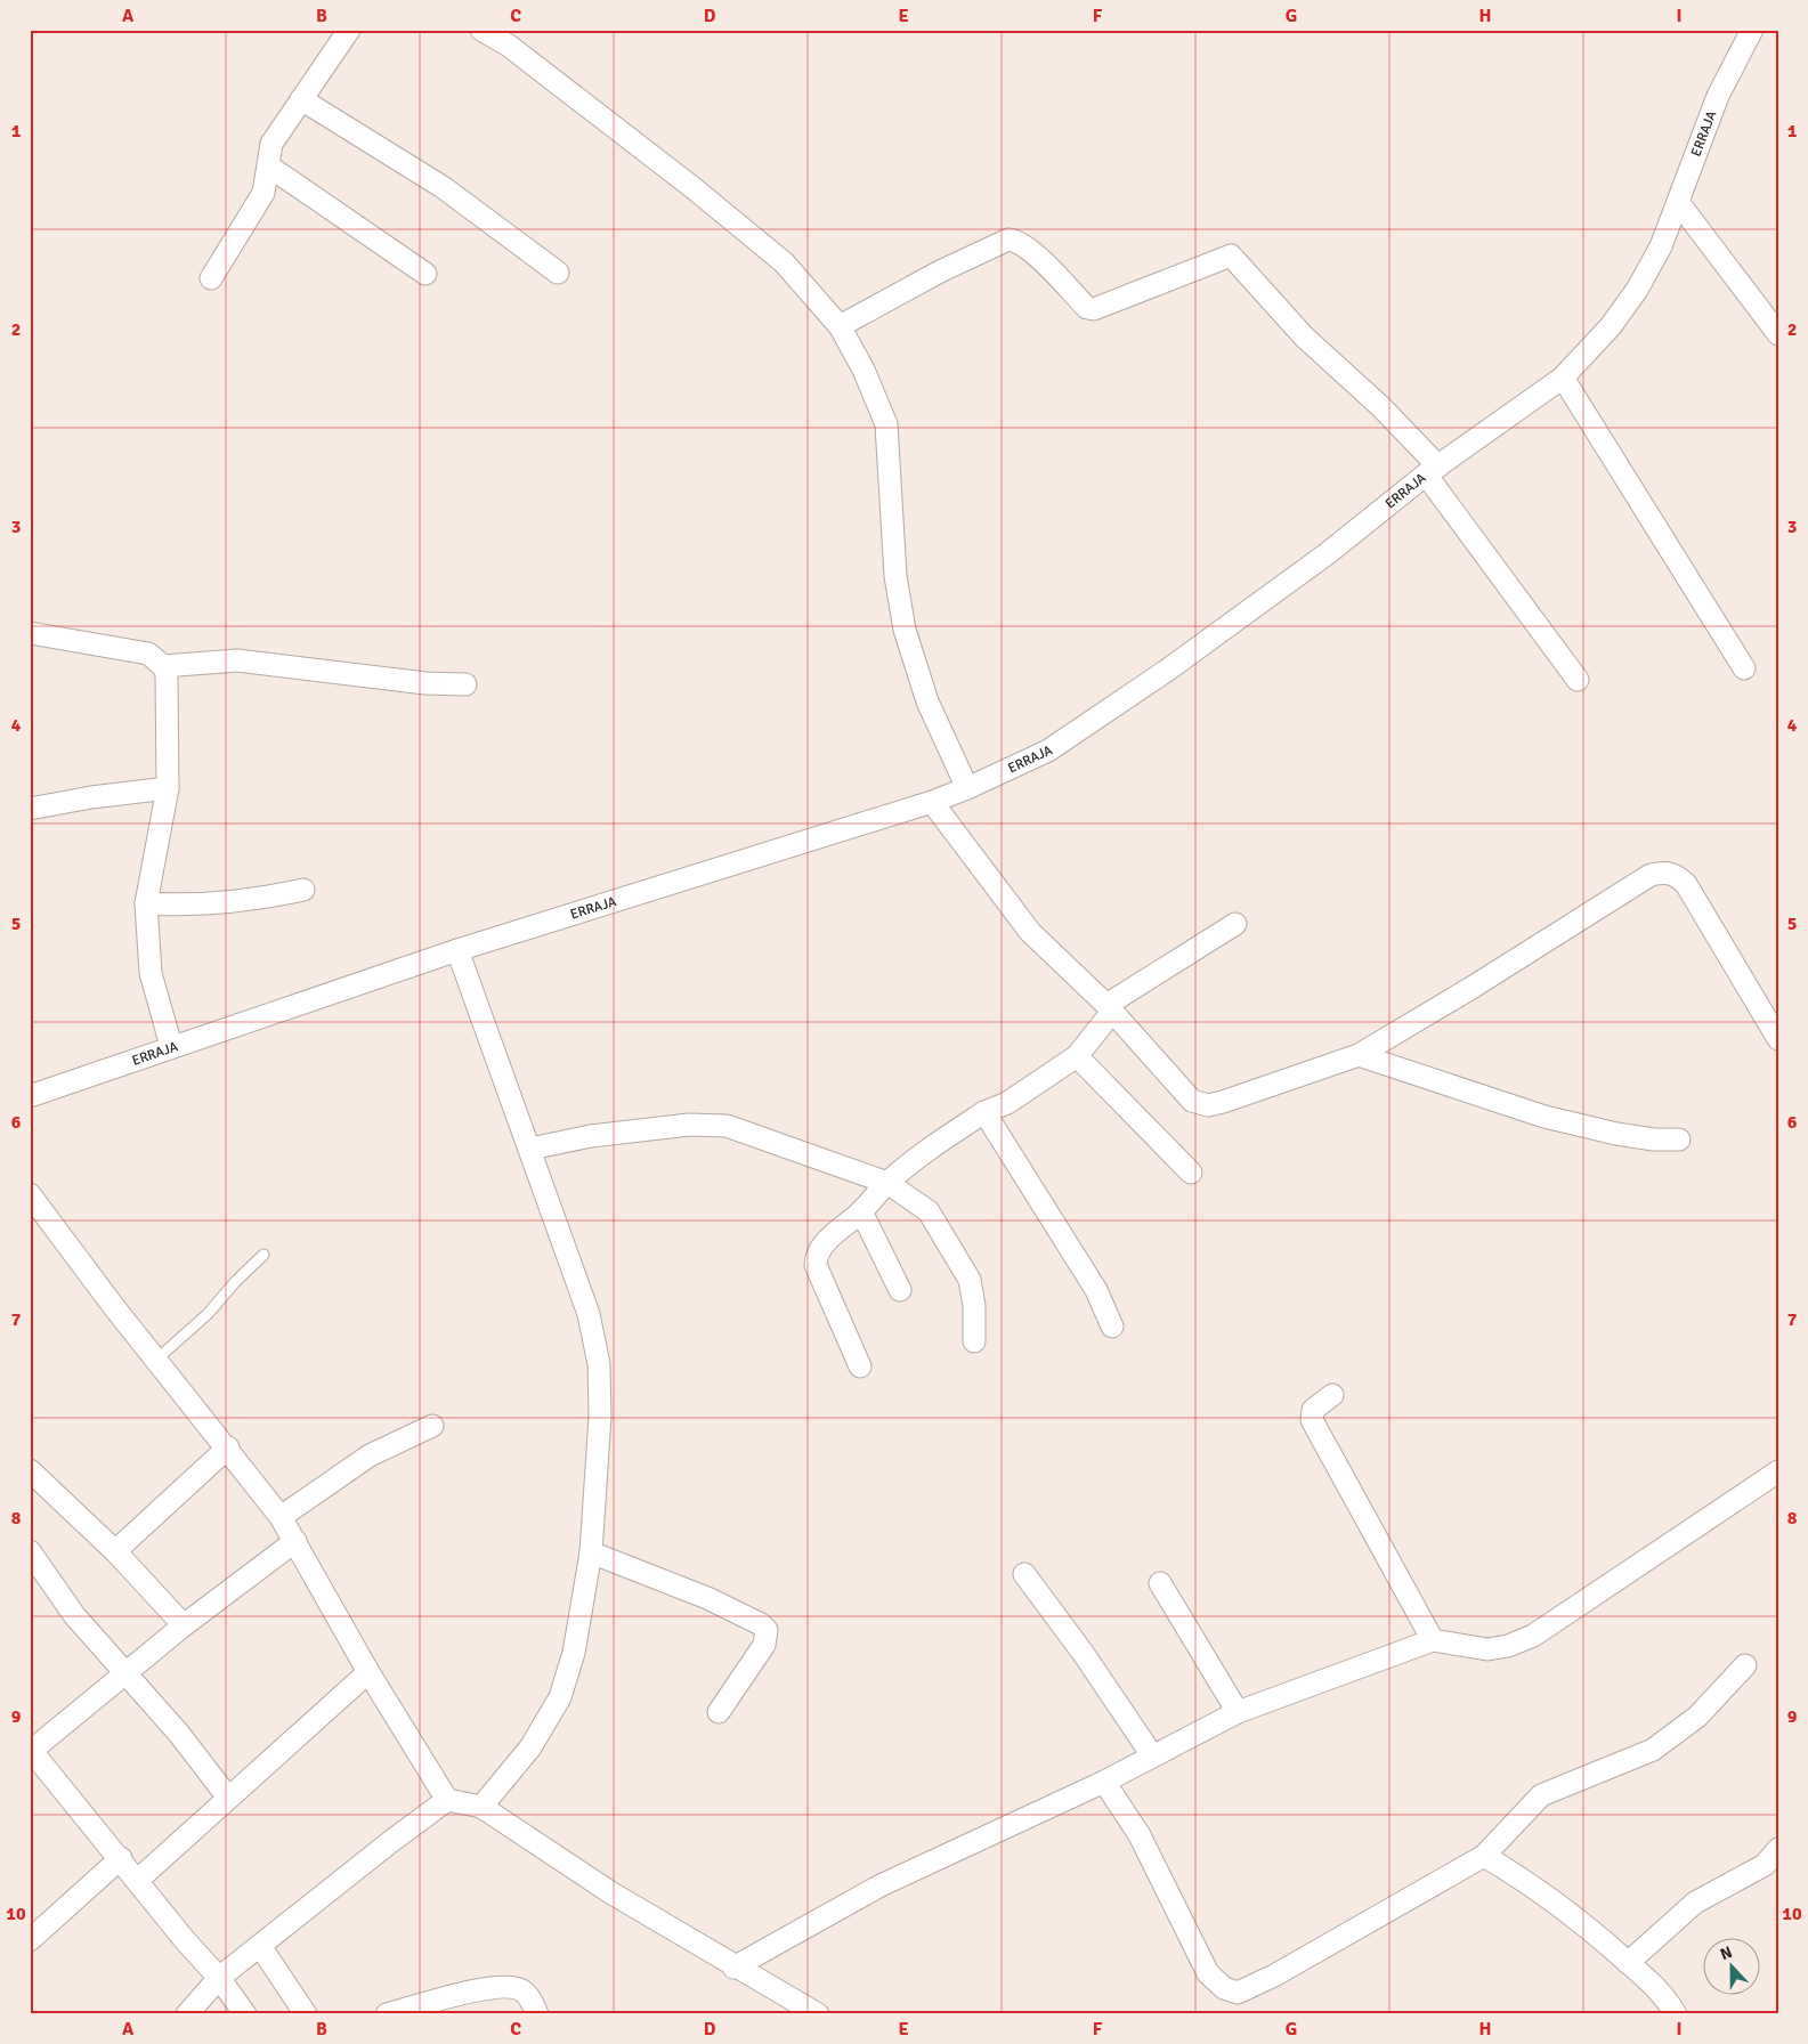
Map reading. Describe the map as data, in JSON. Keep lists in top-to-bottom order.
{
  "streets": {
    "street": ["ERRAJA"]
  },
  "north": "top",
  "grid": {
    "columns": [
      "A",
      "B",
      "C",
      "D",
      "E",
      "F",
      "G",
      "H",
      "I"
    ],
    "rows": [
      "1",
      "2",
      "3",
      "4",
      "5",
      "6",
      "7",
      "8",
      "9",
      "10"
    ]
  }
}
